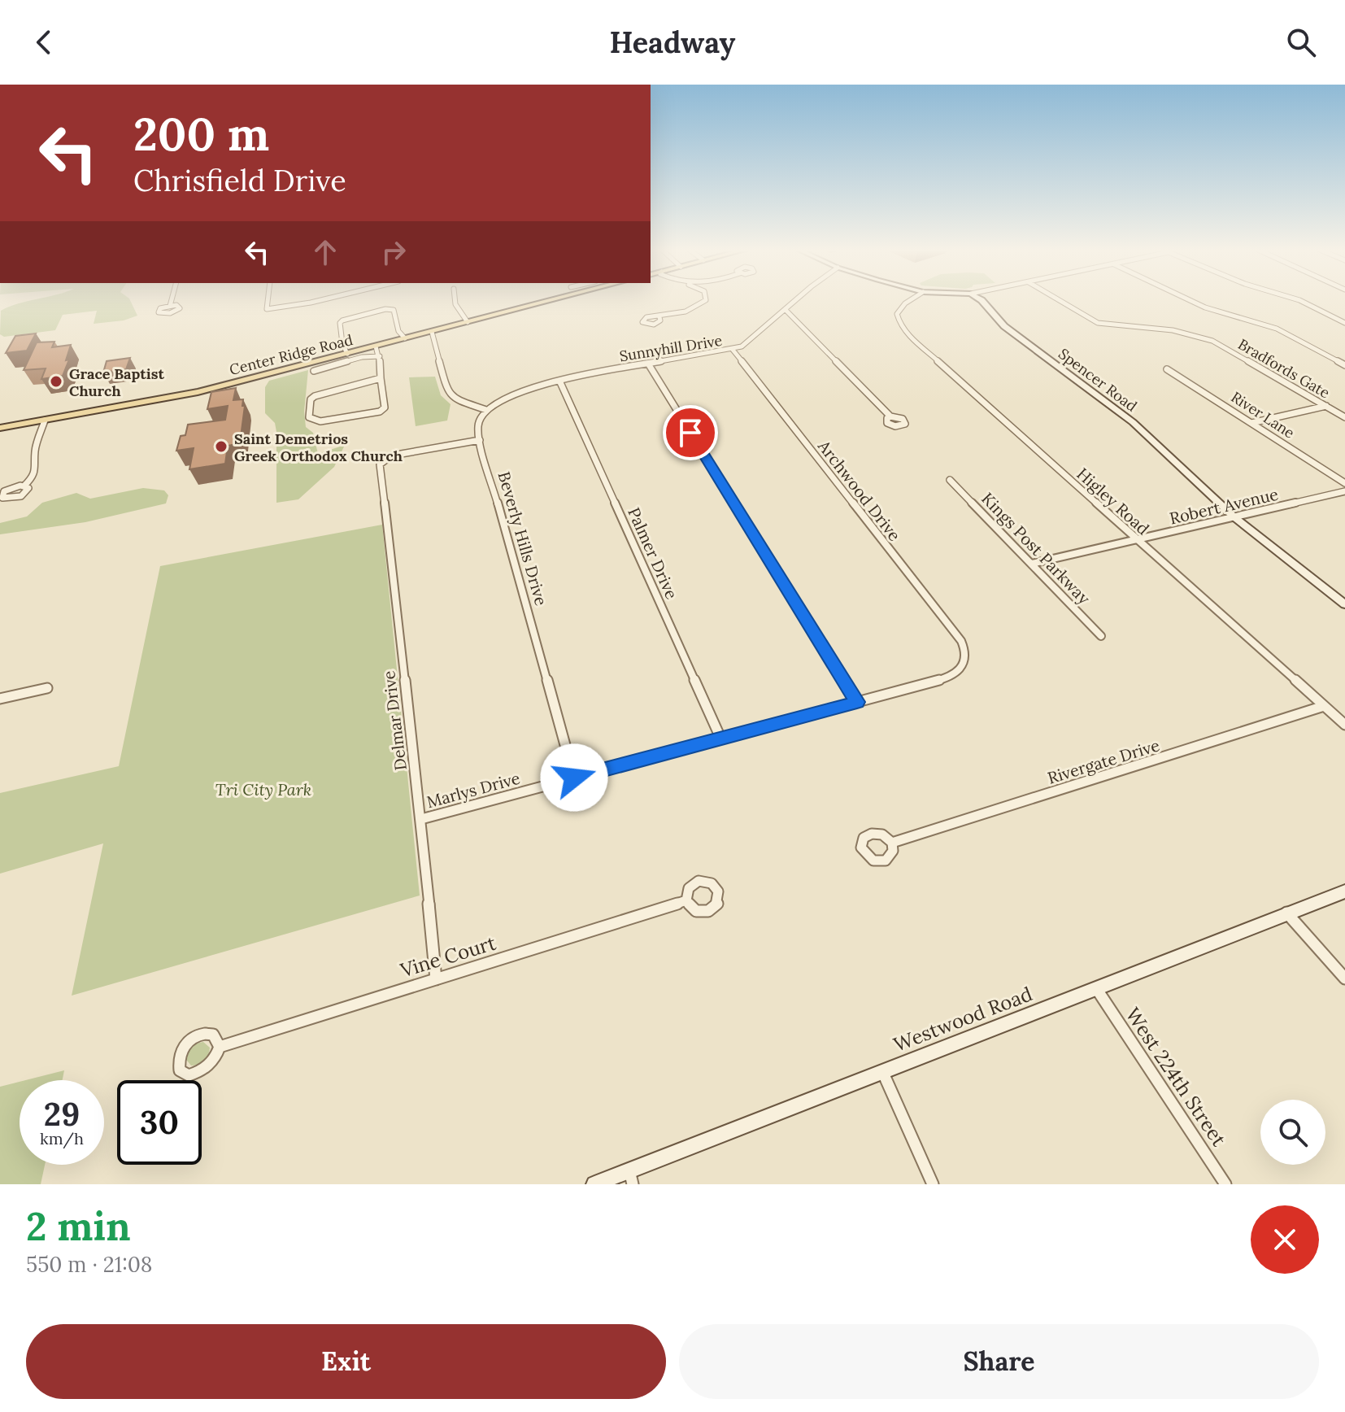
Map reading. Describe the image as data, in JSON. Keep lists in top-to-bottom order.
{
  "streets": {
    "main road": ["Center Ridge Road"],
    "street": [
      "Sunnyhill Drive",
      "Bradfords Gate",
      "Spencer Road",
      "River Lane",
      "Archwood Drive",
      "Higley Road",
      "Robert Avenue",
      "Beverly Hills Drive",
      "Kings Post Parkway",
      "Palmer Drive",
      "Delmar Drive",
      "Rivergate Drive",
      "Marlys Drive",
      "Vine Court",
      "Westwood Road",
      "West 224th Street"
    ]
  },
  "crossings": [
    ["Sunnyhill Drive", "Archwood Drive"],
    ["Sunnyhill Drive", "Beverly Hills Drive"],
    ["Sunnyhill Drive", "Palmer Drive"],
    ["Spencer Road", "Robert Avenue"],
    ["Archwood Drive", "Marlys Drive"],
    ["Higley Road", "Robert Avenue"],
    ["Higley Road", "Rivergate Drive"],
    ["Robert Avenue", "Kings Post Parkway"],
    ["Beverly Hills Drive", "Delmar Drive"],
    ["Beverly Hills Drive", "Marlys Drive"],
    ["Palmer Drive", "Marlys Drive"],
    ["Delmar Drive", "Marlys Drive"],
    ["Delmar Drive", "Vine Court"],
    ["Westwood Road", "West 224th Street"]
  ],
  "parks": ["Tri City Park"],
  "places": ["Grace Baptist Church", "Saint Demetrios Greek Orthodox Church"],
  "page": {
    "header": "Headway",
    "turn": ["200 m", "Chrisfield Drive"],
    "speed": "29 km/h",
    "limit": "30",
    "heading": ["2 min", "550 m · 21:08"],
    "buttons": ["Exit", "Share"]
  }
}
